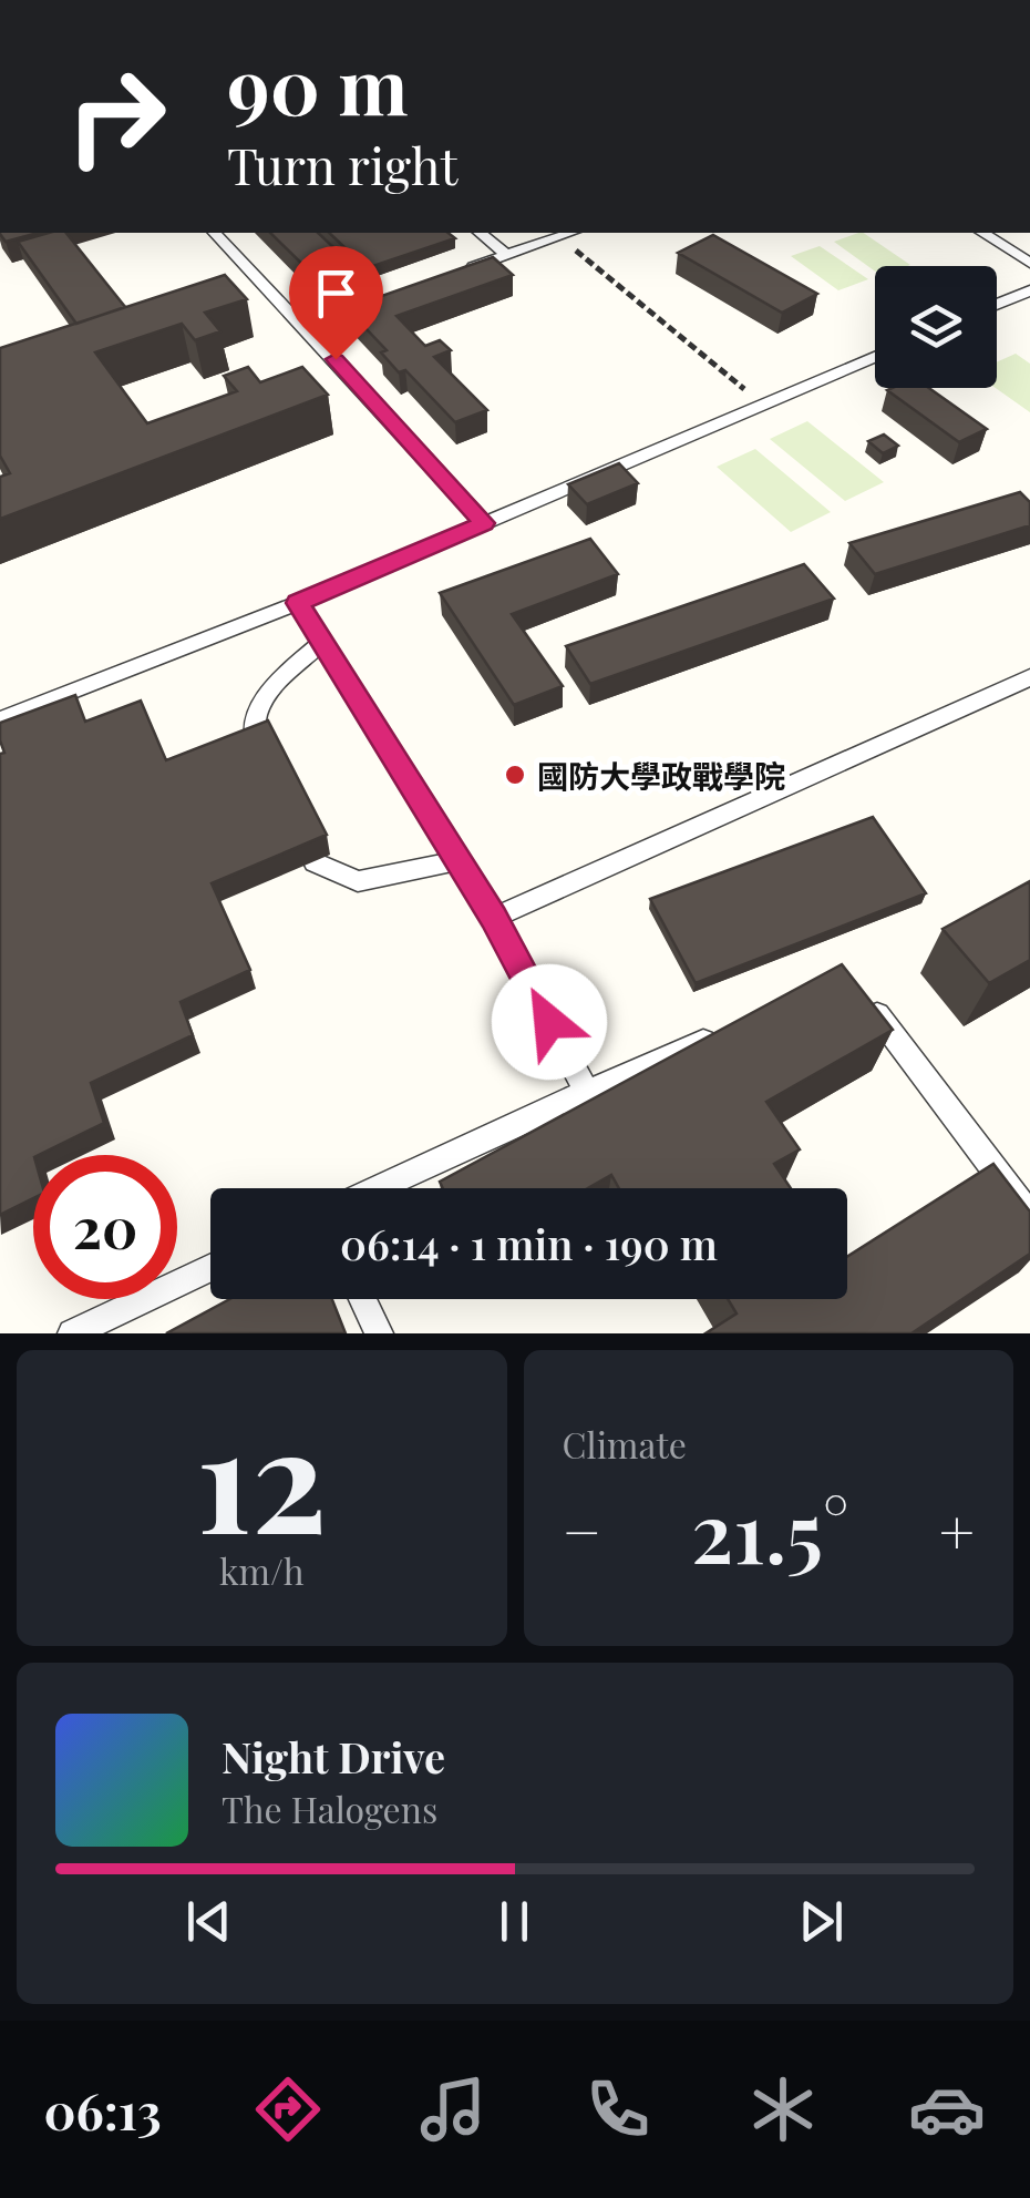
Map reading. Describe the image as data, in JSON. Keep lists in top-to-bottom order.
{
  "places": ["國防大學政戰學院"],
  "page": {
    "turn": ["90 m", "Turn right"],
    "limit": "20",
    "trip": "06:14 · 1 min · 190 m",
    "tile": [
      ["12", "km/h"],
      "Climate"
    ],
    "heat": ["−", "21.5°", "+"],
    "song": ["Night Drive", "The Halogens"],
    "tabs": "06:13"
  }
}
